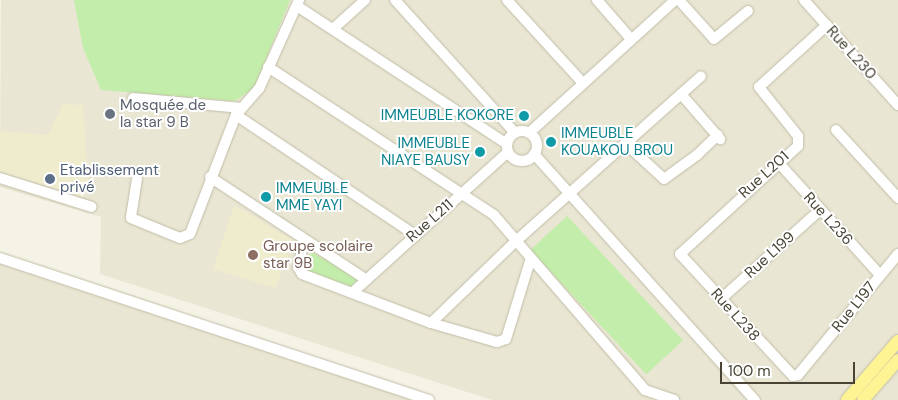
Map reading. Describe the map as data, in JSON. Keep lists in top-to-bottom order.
{
  "streets": {
    "street": [
      "Rue L230",
      "Rue L201",
      "Rue L236",
      "Rue L211",
      "Rue L199",
      "Rue L197",
      "Rue L238"
    ]
  },
  "crossings": [
    ["Rue L230", "Rue L201"],
    ["Rue L201", "Rue L236"],
    ["Rue L201", "Rue L238"],
    ["Rue L236", "Rue L199"],
    ["Rue L236", "Rue L197"],
    ["Rue L199", "Rue L238"],
    ["Rue L197", "Rue L238"]
  ],
  "places": [
    "Mosquée de la star 9 B",
    "IMMEUBLE KOKORE",
    "IMMEUBLE KOUAKOU BROU",
    "IMMEUBLE NIAYE BAUSY",
    "Etablissement privé",
    "IMMEUBLE MME YAYI",
    "Groupe scolaire star 9B"
  ],
  "scale_bar": "100 m"
}
